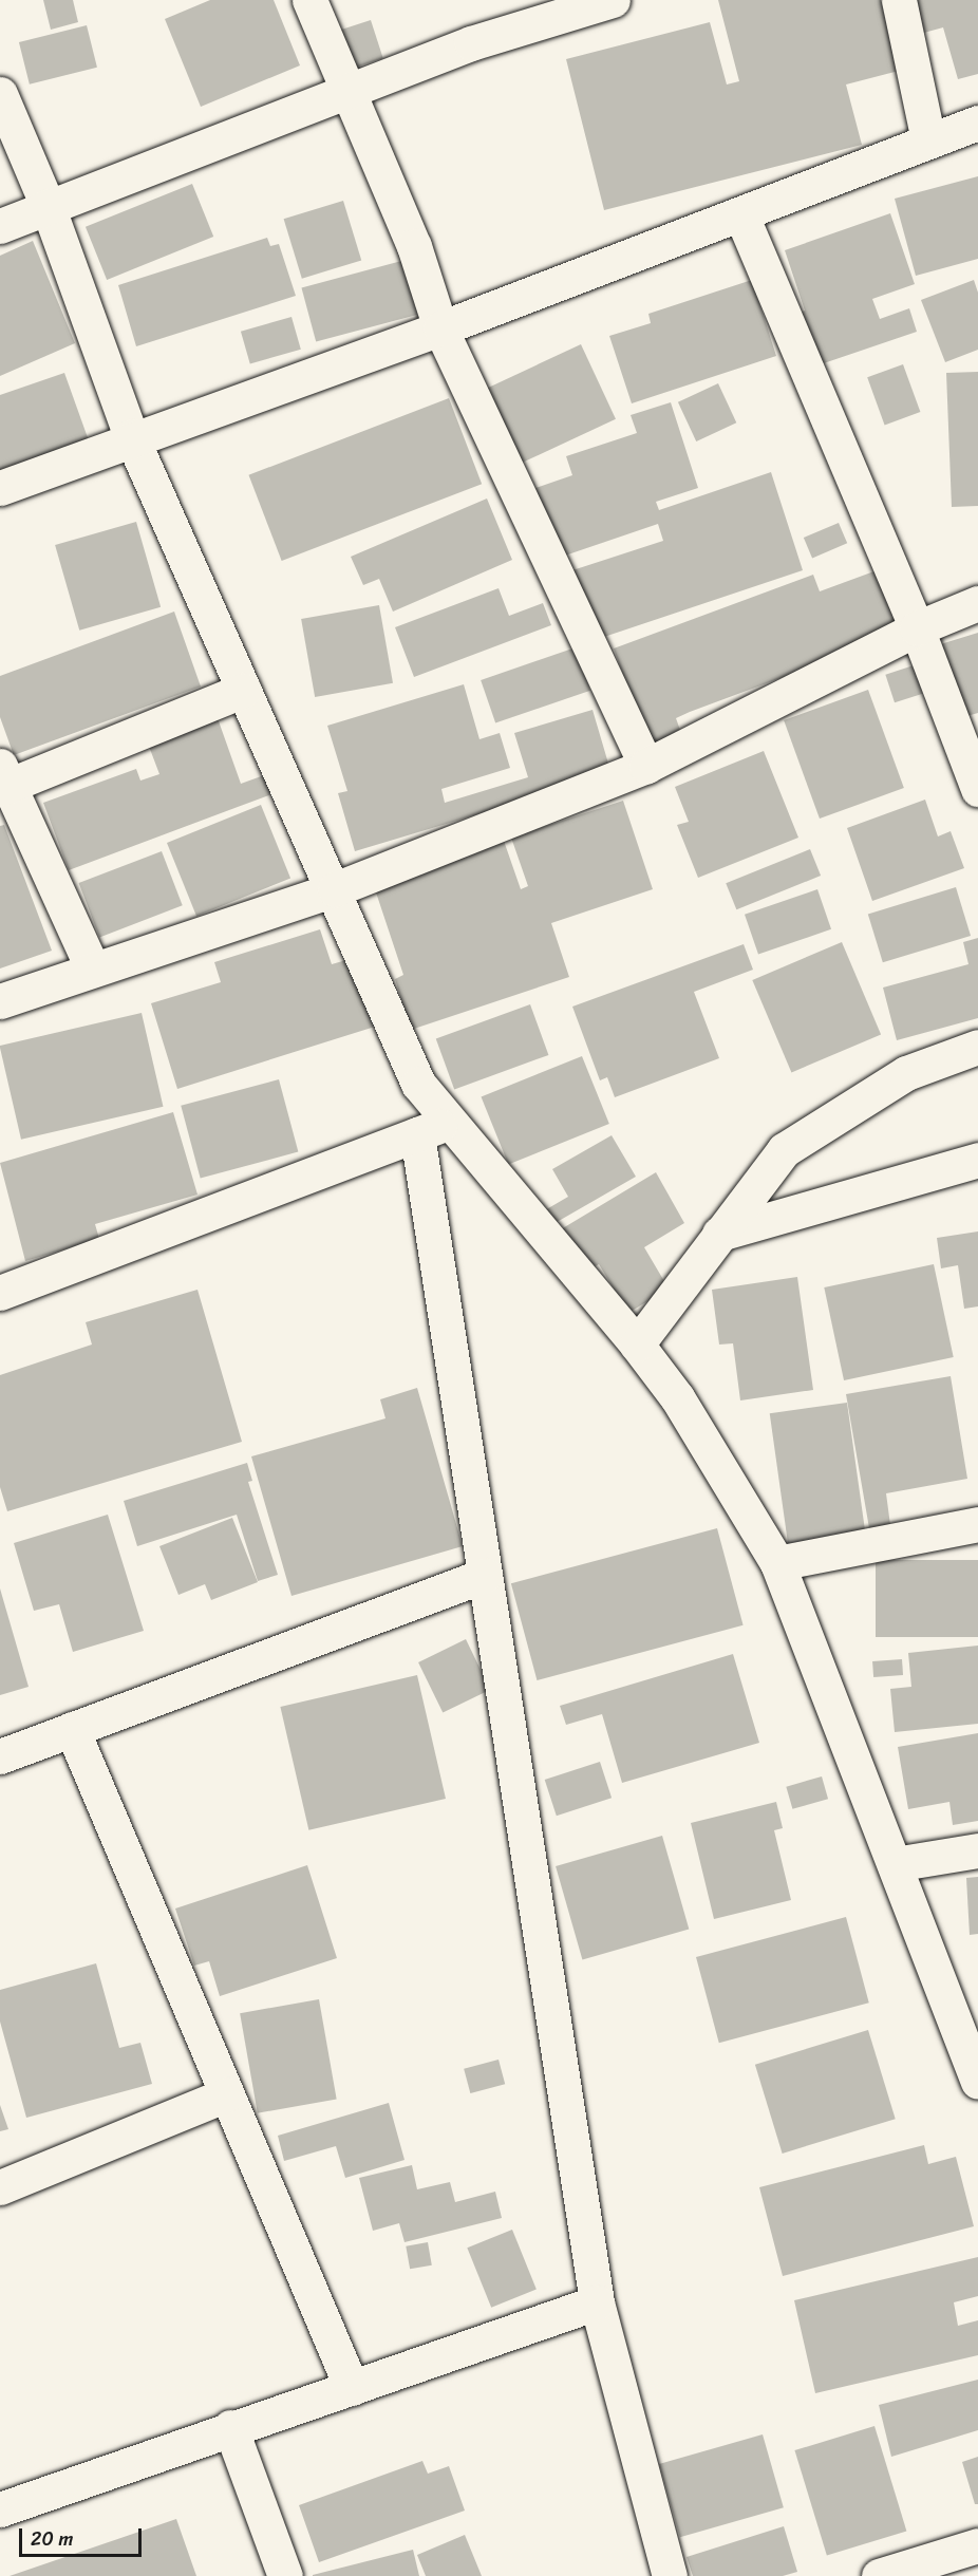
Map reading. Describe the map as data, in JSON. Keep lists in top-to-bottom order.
{
  "scale_bar": "20 m"
}
